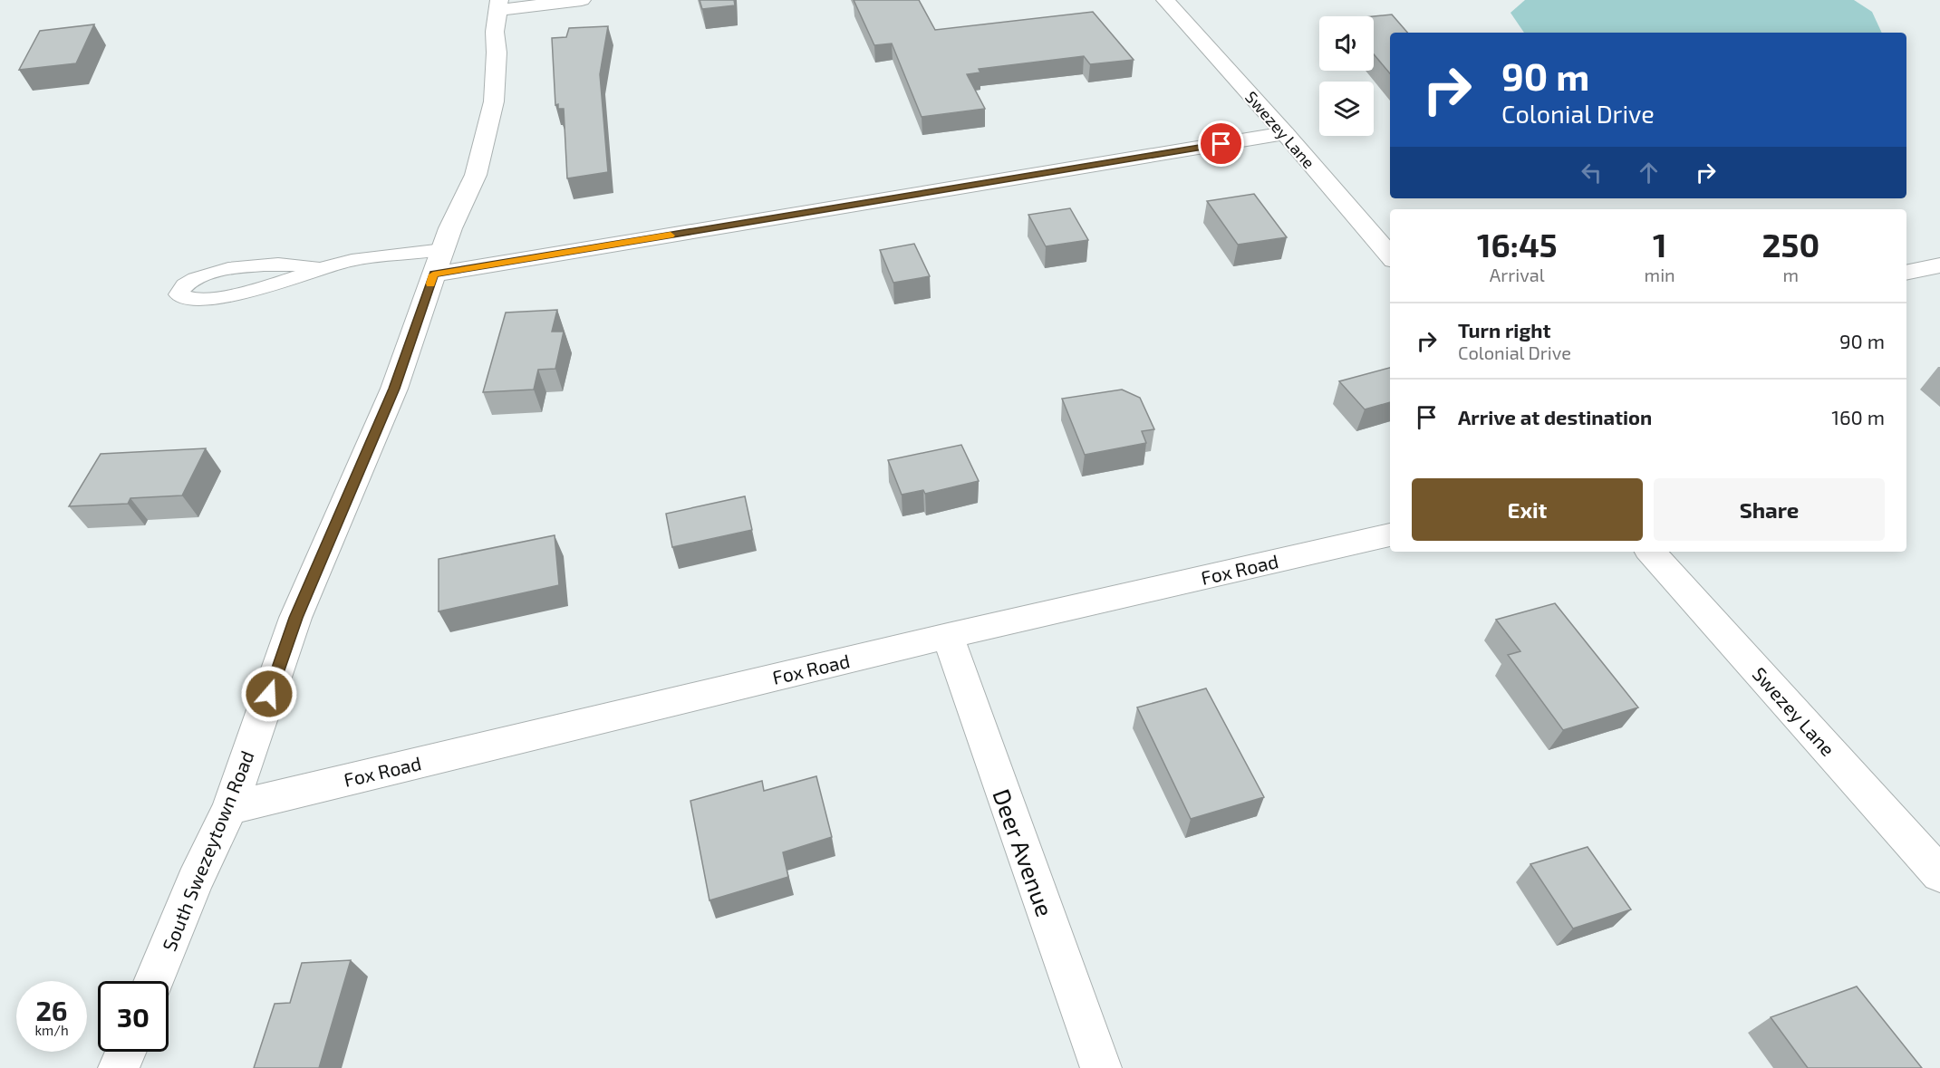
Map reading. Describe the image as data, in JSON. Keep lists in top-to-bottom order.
{
  "streets": {
    "street": [
      "Swezey Lane",
      "Fox Road",
      "South Swezeytown Road",
      "Deer Avenue"
    ]
  },
  "crossings": [
    ["Fox Road", "South Swezeytown Road"],
    ["Fox Road", "Deer Avenue"]
  ],
  "page": {
    "turn": ["90 m", "Colonial Drive"],
    "eta": [
      "16:45",
      "Arrival",
      "1",
      "min",
      "250",
      "m"
    ],
    "list": [
      {
        "name": "Turn right",
        "note": "Colonial Drive",
        "value": "90 m"
      },
      {
        "name": "Arrive at destination",
        "value": "160 m"
      }
    ],
    "buttons": ["Exit", "Share"],
    "speed": "26 km/h",
    "limit": "30"
  }
}
